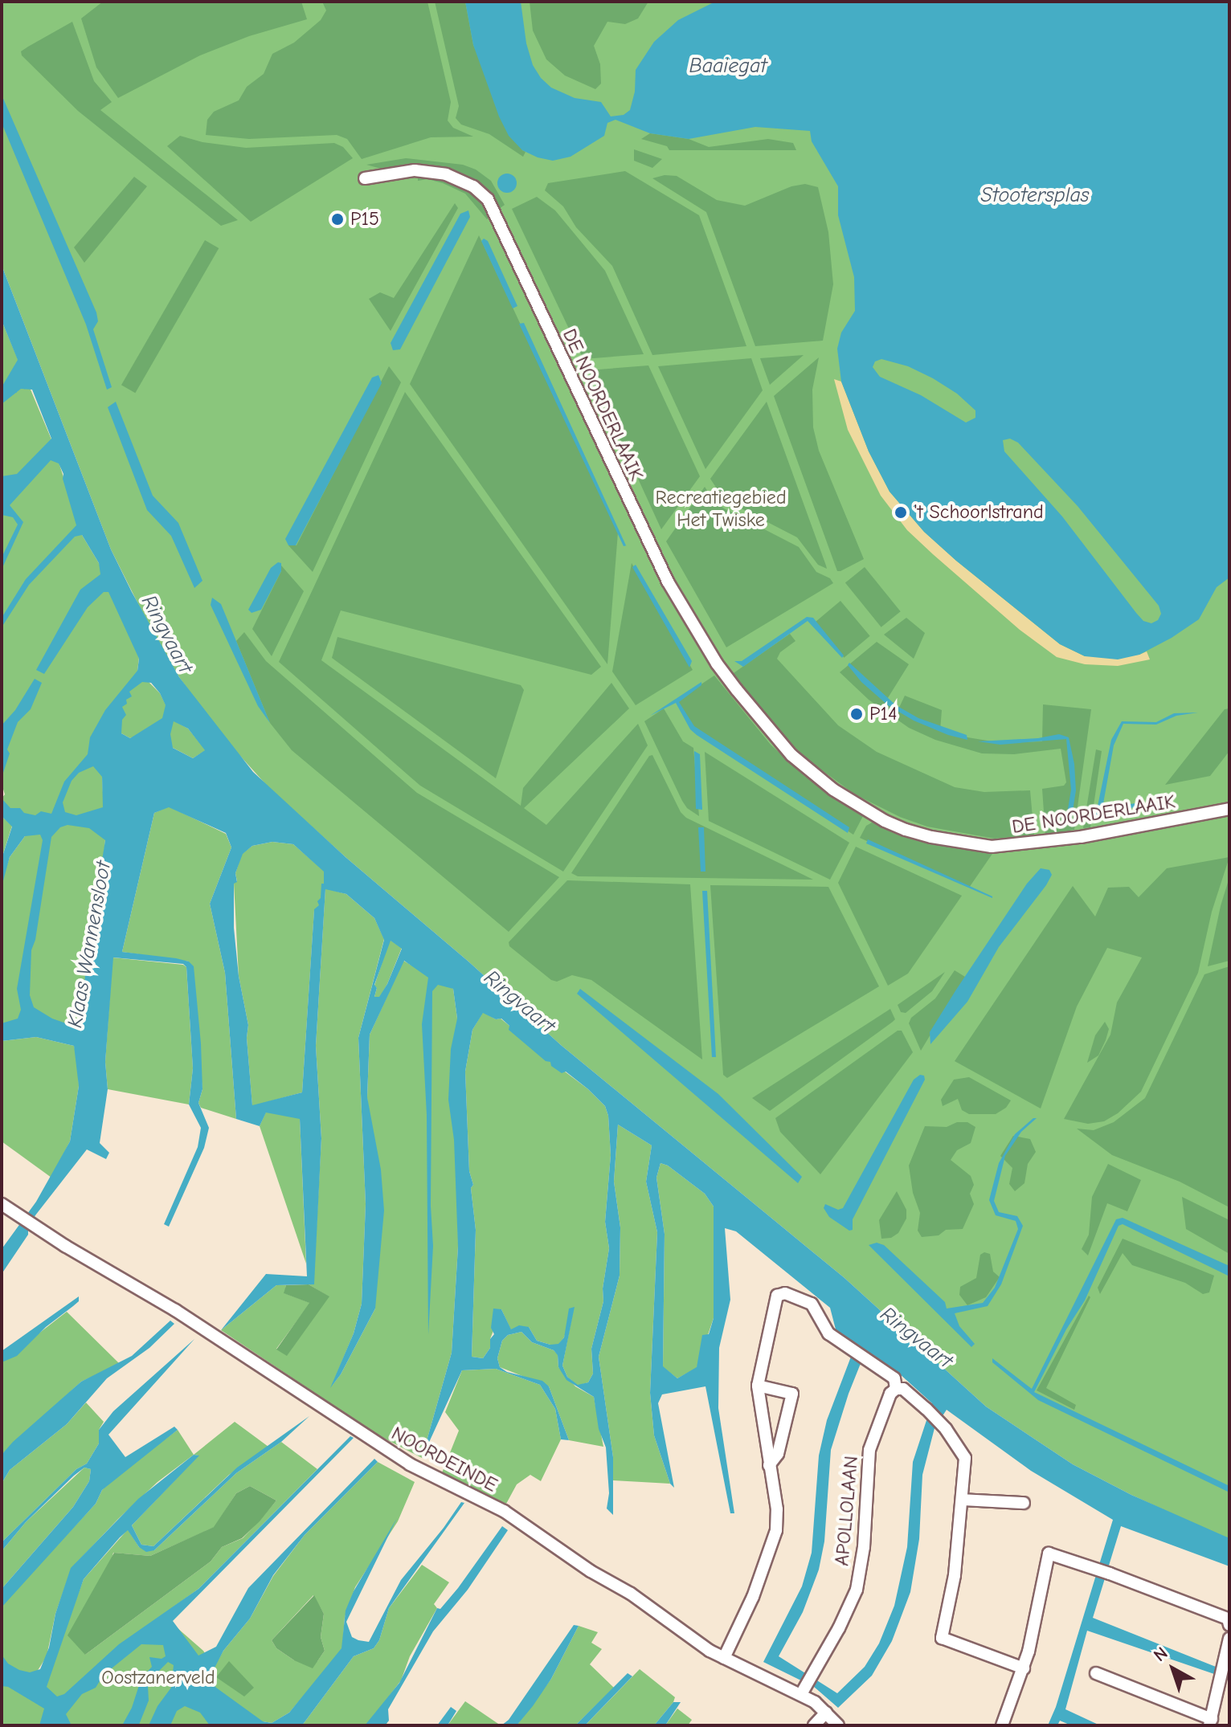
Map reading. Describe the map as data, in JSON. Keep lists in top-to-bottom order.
{
  "streets": {
    "street": ["DE NOORDERLAAIK", "NOORDEINDE", "APOLLOLAAN"]
  },
  "crossings": [
    ["NOORDEINDE", "APOLLOLAAN"]
  ],
  "water": [
    "Baaiegat",
    "Stootersplas",
    "Ringvaart",
    "Klaas Wannensloot"
  ],
  "parks": ["Recreatiegebied Het Twiske", "Oostzanerveld"],
  "places": ["P15", "'t Schoorlstrand", "P14"],
  "north": "top left"
}
